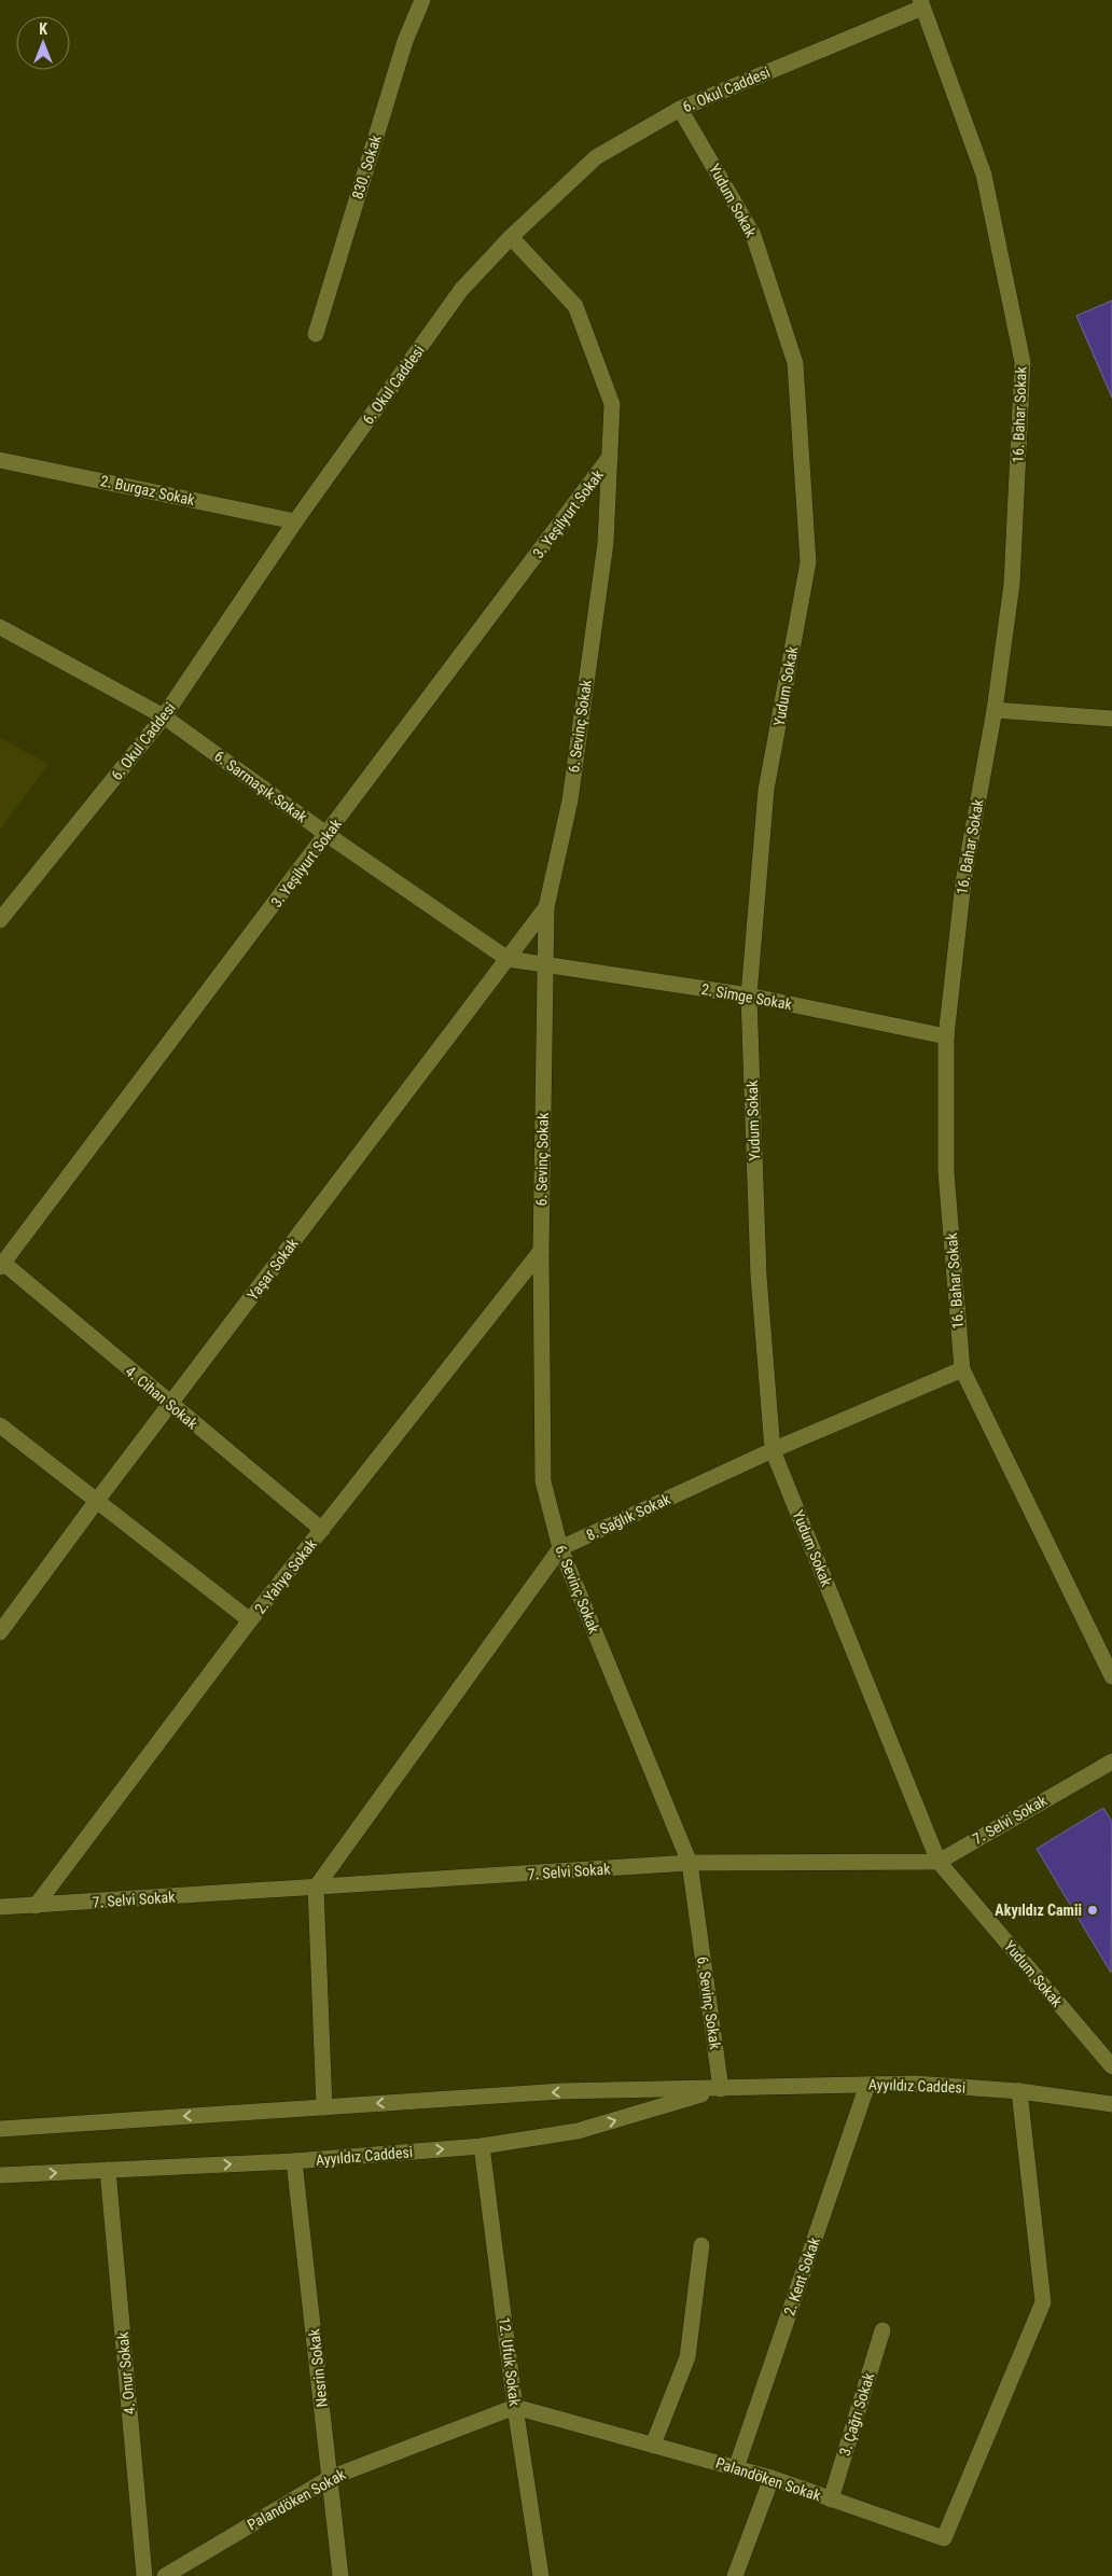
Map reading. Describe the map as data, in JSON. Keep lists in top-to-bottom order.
{
  "streets": {
    "street": [
      "6. Okul Caddesi",
      "830. Sokak",
      "Yudum Sokak",
      "16. Bahar Sokak",
      "2. Burgaz Sokak",
      "3. Yeşilyurt Sokak",
      "6. Sevinç Sokak",
      "6. Sarmaşık Sokak",
      "2. Simge Sokak",
      "Yaşar Sokak",
      "4. Cihan Sokak",
      "8. Sağlık Sokak",
      "2. Yahya Sokak",
      "7. Selvi Sokak",
      "Ayyıldız Caddesi",
      "2. Kent Sokak",
      "12. Ufuk Sokak",
      "Nesrin Sokak",
      "4. Onur Sokak",
      "3. Çağrı Sokak",
      "Palandöken Sokak"
    ]
  },
  "crossings": [
    ["6. Okul Caddesi", "Yudum Sokak"],
    ["6. Okul Caddesi", "16. Bahar Sokak"],
    ["6. Okul Caddesi", "2. Burgaz Sokak"],
    ["6. Okul Caddesi", "6. Sevinç Sokak"],
    ["6. Okul Caddesi", "6. Sarmaşık Sokak"],
    ["Yudum Sokak", "2. Simge Sokak"],
    ["Yudum Sokak", "8. Sağlık Sokak"],
    ["Yudum Sokak", "7. Selvi Sokak"],
    ["16. Bahar Sokak", "2. Simge Sokak"],
    ["16. Bahar Sokak", "8. Sağlık Sokak"],
    ["3. Yeşilyurt Sokak", "6. Sevinç Sokak"],
    ["3. Yeşilyurt Sokak", "6. Sarmaşık Sokak"],
    ["3. Yeşilyurt Sokak", "4. Cihan Sokak"],
    ["6. Sevinç Sokak", "6. Sarmaşık Sokak"],
    ["6. Sevinç Sokak", "2. Simge Sokak"],
    ["6. Sevinç Sokak", "Yaşar Sokak"],
    ["6. Sevinç Sokak", "8. Sağlık Sokak"],
    ["6. Sevinç Sokak", "2. Yahya Sokak"],
    ["6. Sevinç Sokak", "7. Selvi Sokak"],
    ["6. Sevinç Sokak", "Ayyıldız Caddesi"],
    ["6. Sarmaşık Sokak", "2. Simge Sokak"],
    ["6. Sarmaşık Sokak", "Yaşar Sokak"],
    ["Yaşar Sokak", "4. Cihan Sokak"],
    ["4. Cihan Sokak", "2. Yahya Sokak"],
    ["8. Sağlık Sokak", "7. Selvi Sokak"],
    ["2. Yahya Sokak", "7. Selvi Sokak"],
    ["Ayyıldız Caddesi", "2. Kent Sokak"],
    ["Ayyıldız Caddesi", "12. Ufuk Sokak"],
    ["Ayyıldız Caddesi", "Nesrin Sokak"],
    ["Ayyıldız Caddesi", "4. Onur Sokak"],
    ["Ayyıldız Caddesi", "Palandöken Sokak"],
    ["2. Kent Sokak", "Palandöken Sokak"],
    ["12. Ufuk Sokak", "Palandöken Sokak"],
    ["Nesrin Sokak", "Palandöken Sokak"],
    ["3. Çağrı Sokak", "Palandöken Sokak"]
  ],
  "places": ["Akyıldız Camii"],
  "north": "top"
}
